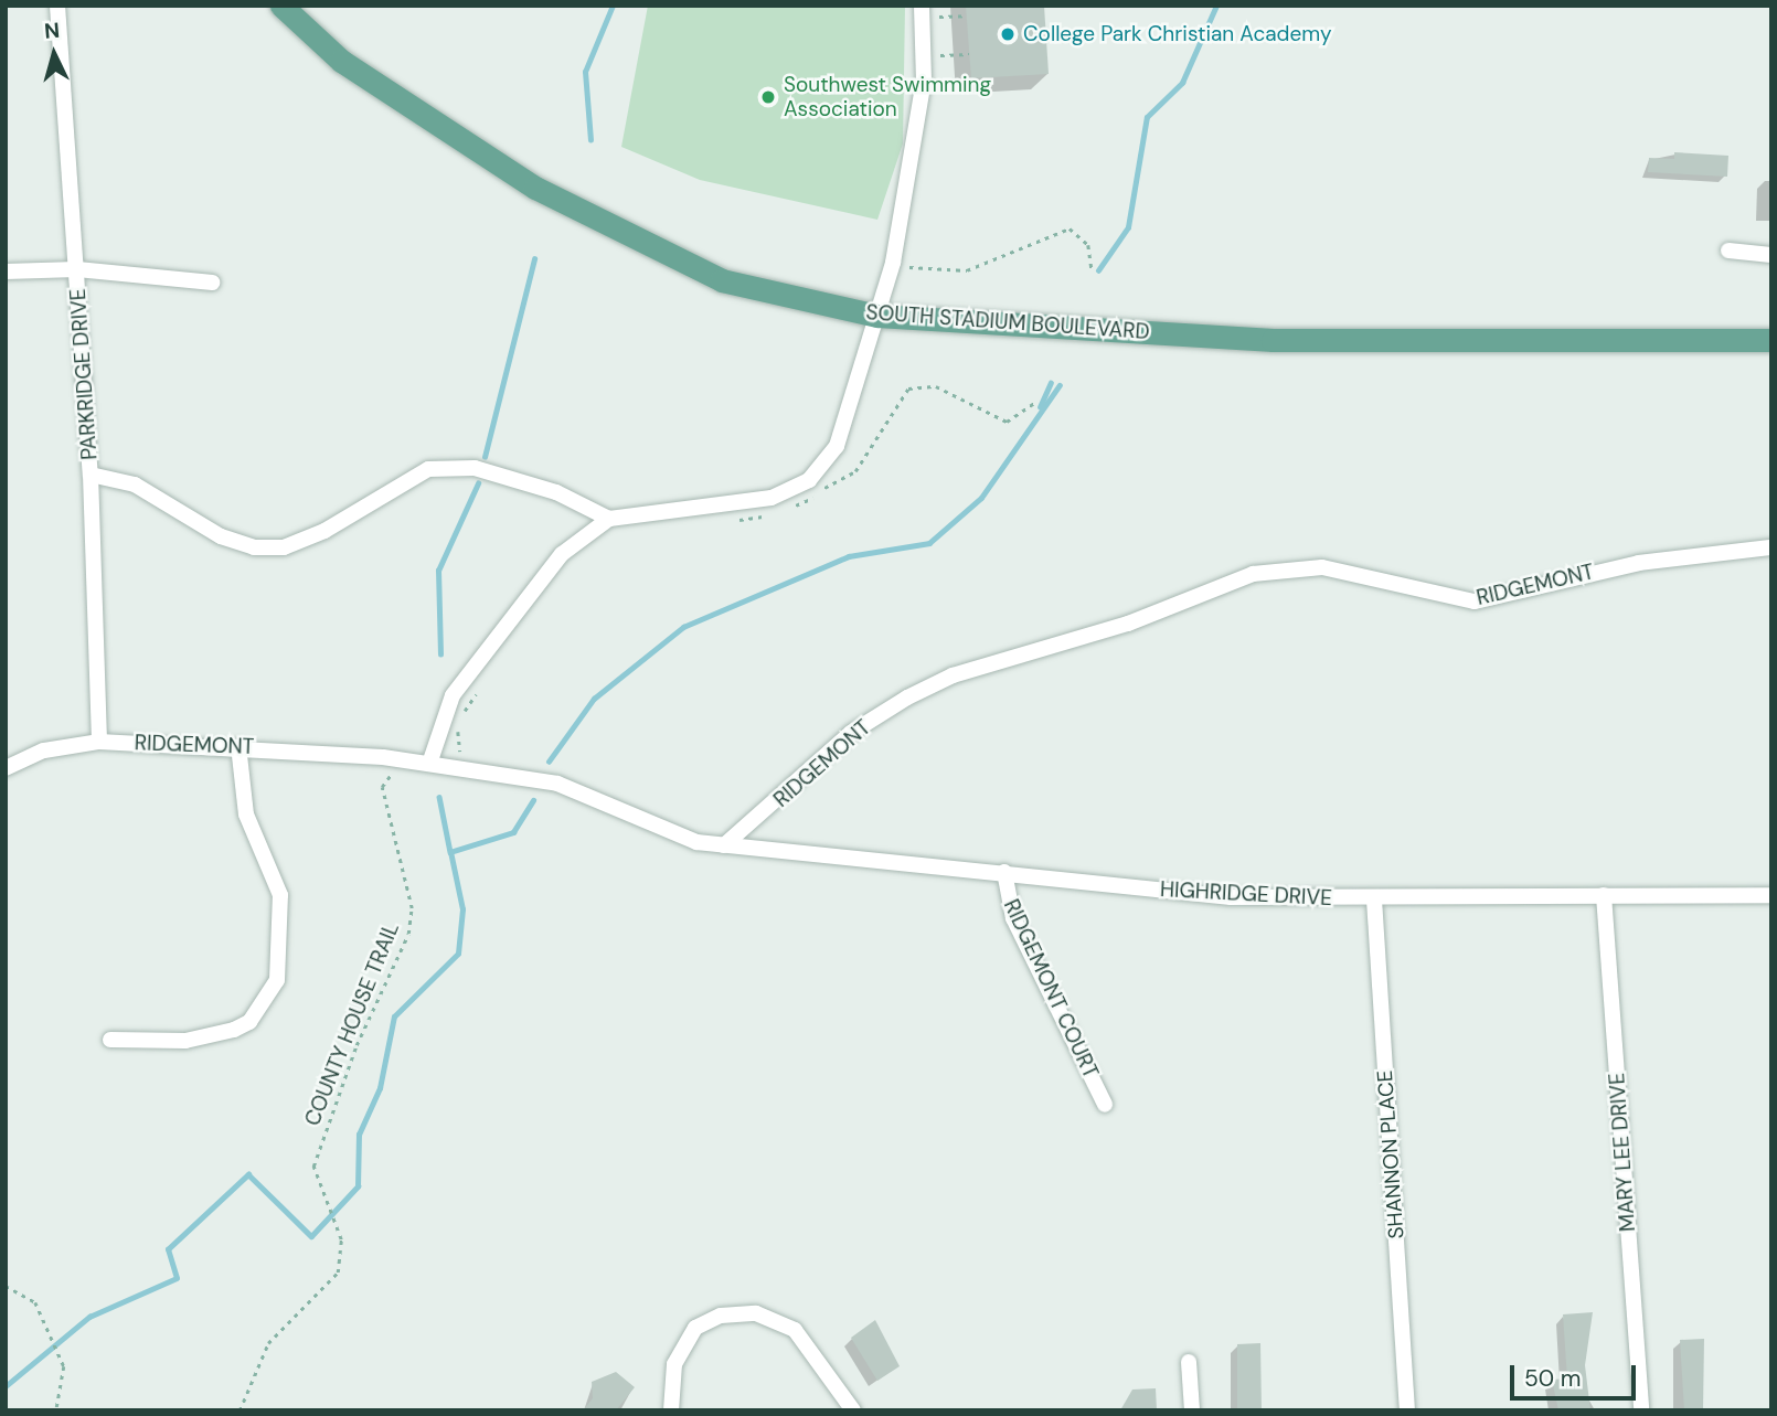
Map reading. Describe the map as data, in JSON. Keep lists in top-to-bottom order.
{
  "streets": {
    "main road": ["SOUTH STADIUM BOULEVARD"],
    "street": [
      "PARKRIDGE DRIVE",
      "RIDGEMONT",
      "HIGHRIDGE DRIVE",
      "RIDGEMONT COURT",
      "MARY LEE DRIVE",
      "SHANNON PLACE"
    ],
    "path": ["COUNTY HOUSE TRAIL"]
  },
  "crossings": [
    ["PARKRIDGE DRIVE", "RIDGEMONT"],
    ["RIDGEMONT", "HIGHRIDGE DRIVE"],
    ["HIGHRIDGE DRIVE", "RIDGEMONT COURT"],
    ["HIGHRIDGE DRIVE", "MARY LEE DRIVE"],
    ["HIGHRIDGE DRIVE", "SHANNON PLACE"]
  ],
  "places": ["College Park Christian Academy", "Southwest Swimming Association"],
  "scale_bar": "50 m",
  "north": "top"
}
